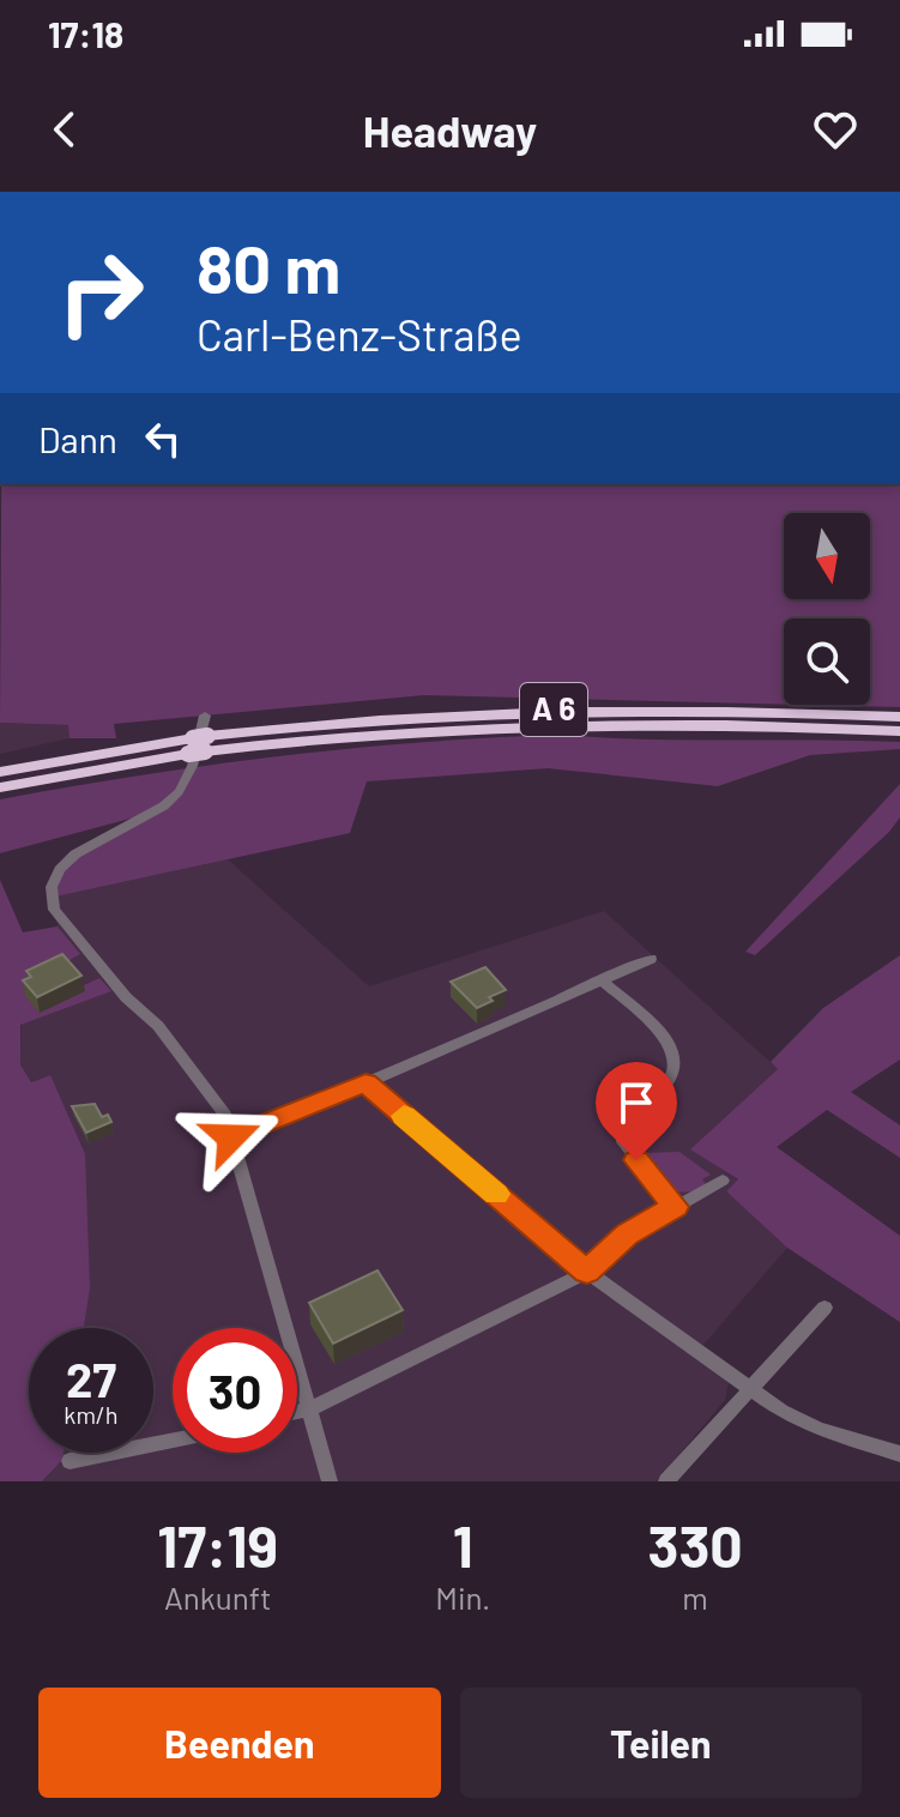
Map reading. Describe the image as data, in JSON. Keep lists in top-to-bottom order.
{
  "streets": {
    "highway": ["A 6"]
  },
  "north": "bottom",
  "page": {
    "status": "17:18",
    "header": "Headway",
    "turn": ["80 m", "Carl-Benz-Straße"],
    "then": "Dann",
    "speed": "27 km/h",
    "limit": "30",
    "eta": [
      "17:19",
      "Ankunft",
      "1",
      "Min.",
      "330",
      "m"
    ],
    "buttons": ["Beenden", "Teilen"]
  }
}
